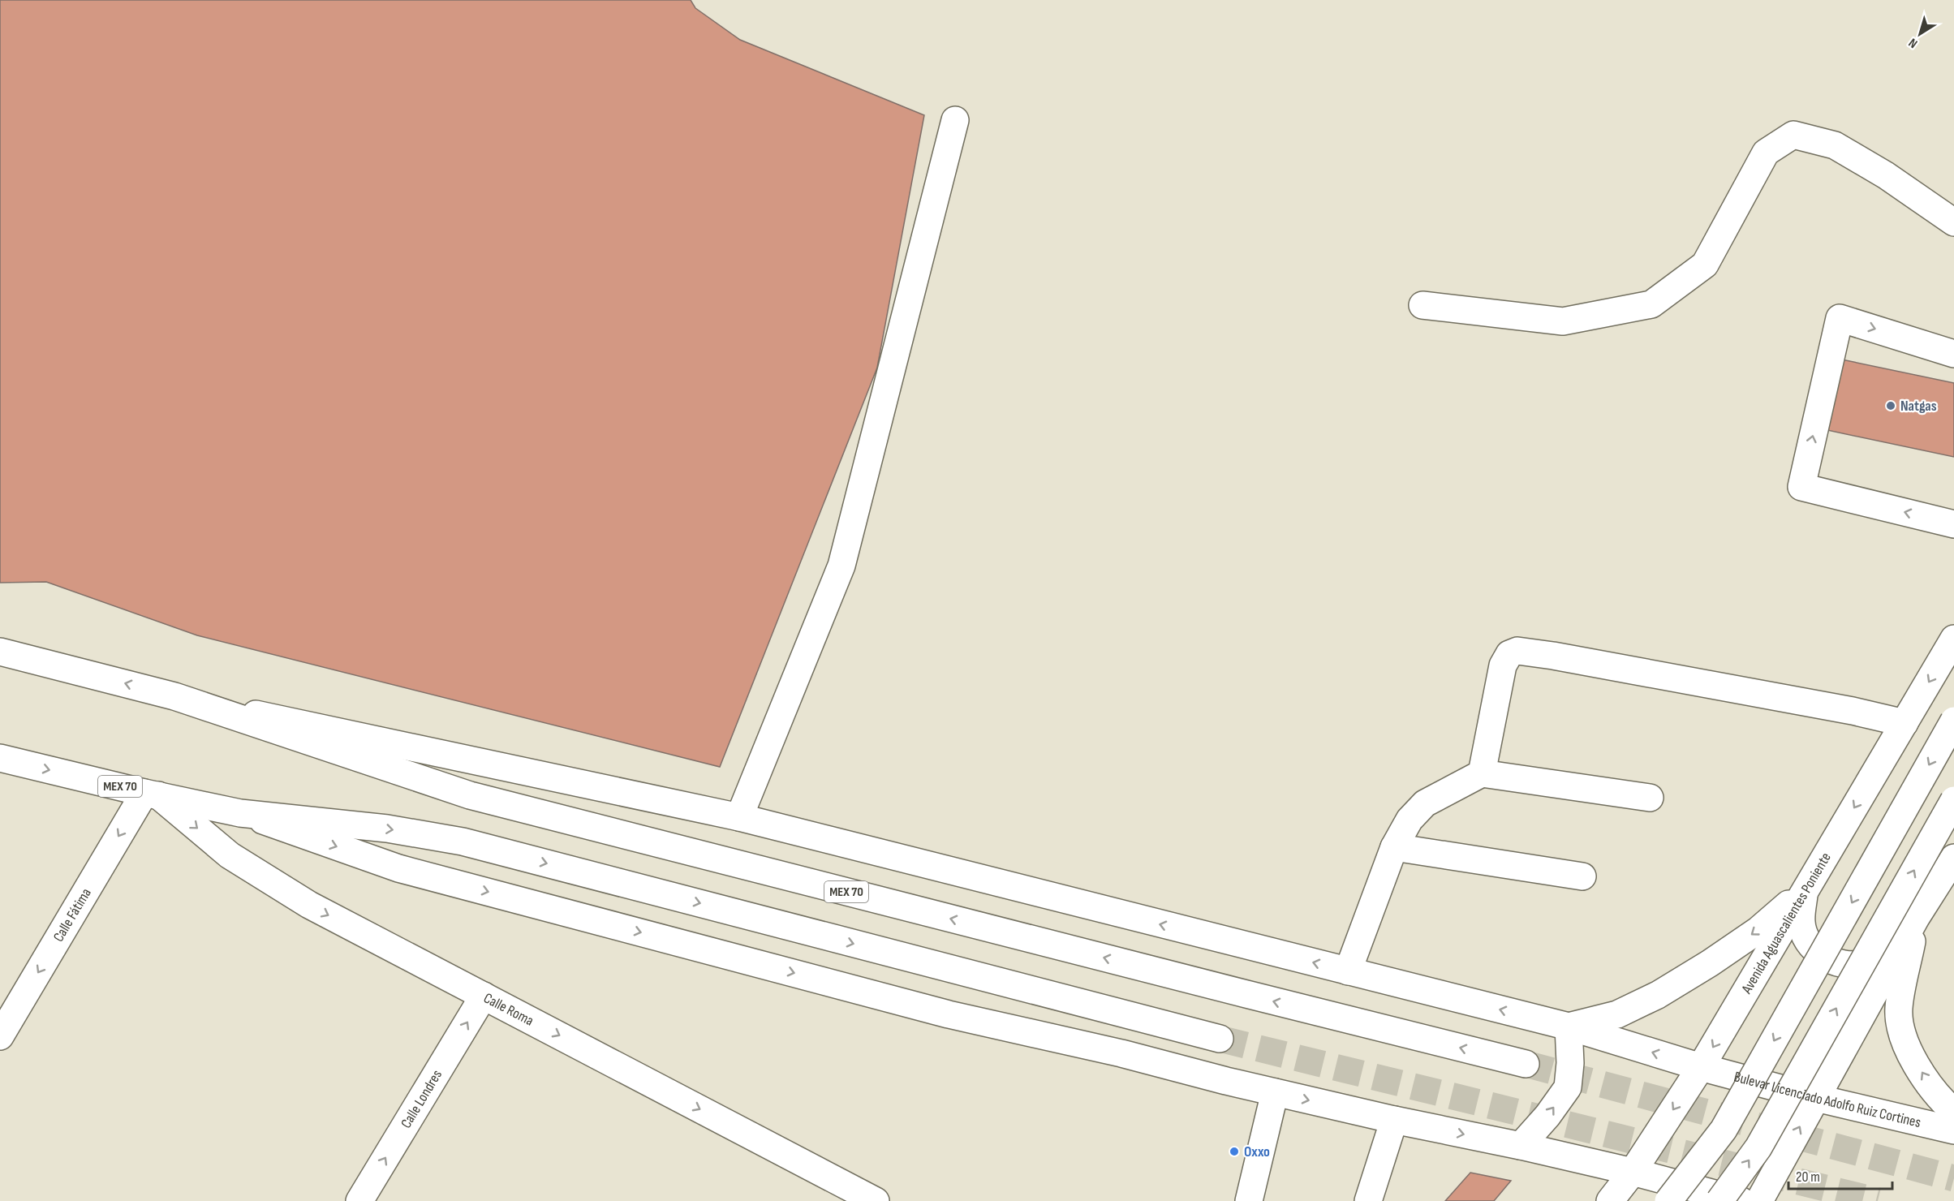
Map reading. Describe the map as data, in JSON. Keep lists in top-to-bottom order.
{
  "streets": {
    "street": [
      "MEX 70",
      "Calle Fátima",
      "Avenida Aguascalientes Poniente",
      "Calle Roma",
      "Calle Londres",
      "Bulevar Licenciado Adolfo Ruiz Cortines"
    ]
  },
  "crossings": [
    ["MEX 70", "Calle Fátima"],
    ["MEX 70", "Avenida Aguascalientes Poniente"],
    ["MEX 70", "Calle Roma"],
    ["MEX 70", "Bulevar Licenciado Adolfo Ruiz Cortines"],
    ["Calle Fátima", "Calle Roma"],
    ["Avenida Aguascalientes Poniente", "Bulevar Licenciado Adolfo Ruiz Cortines"],
    ["Calle Roma", "Calle Londres"]
  ],
  "one_way": ["Calle Fátima", "Calle Londres"],
  "places": ["Natgas", "Oxxo"],
  "scale_bar": "20 m",
  "north": "bottom left"
}
